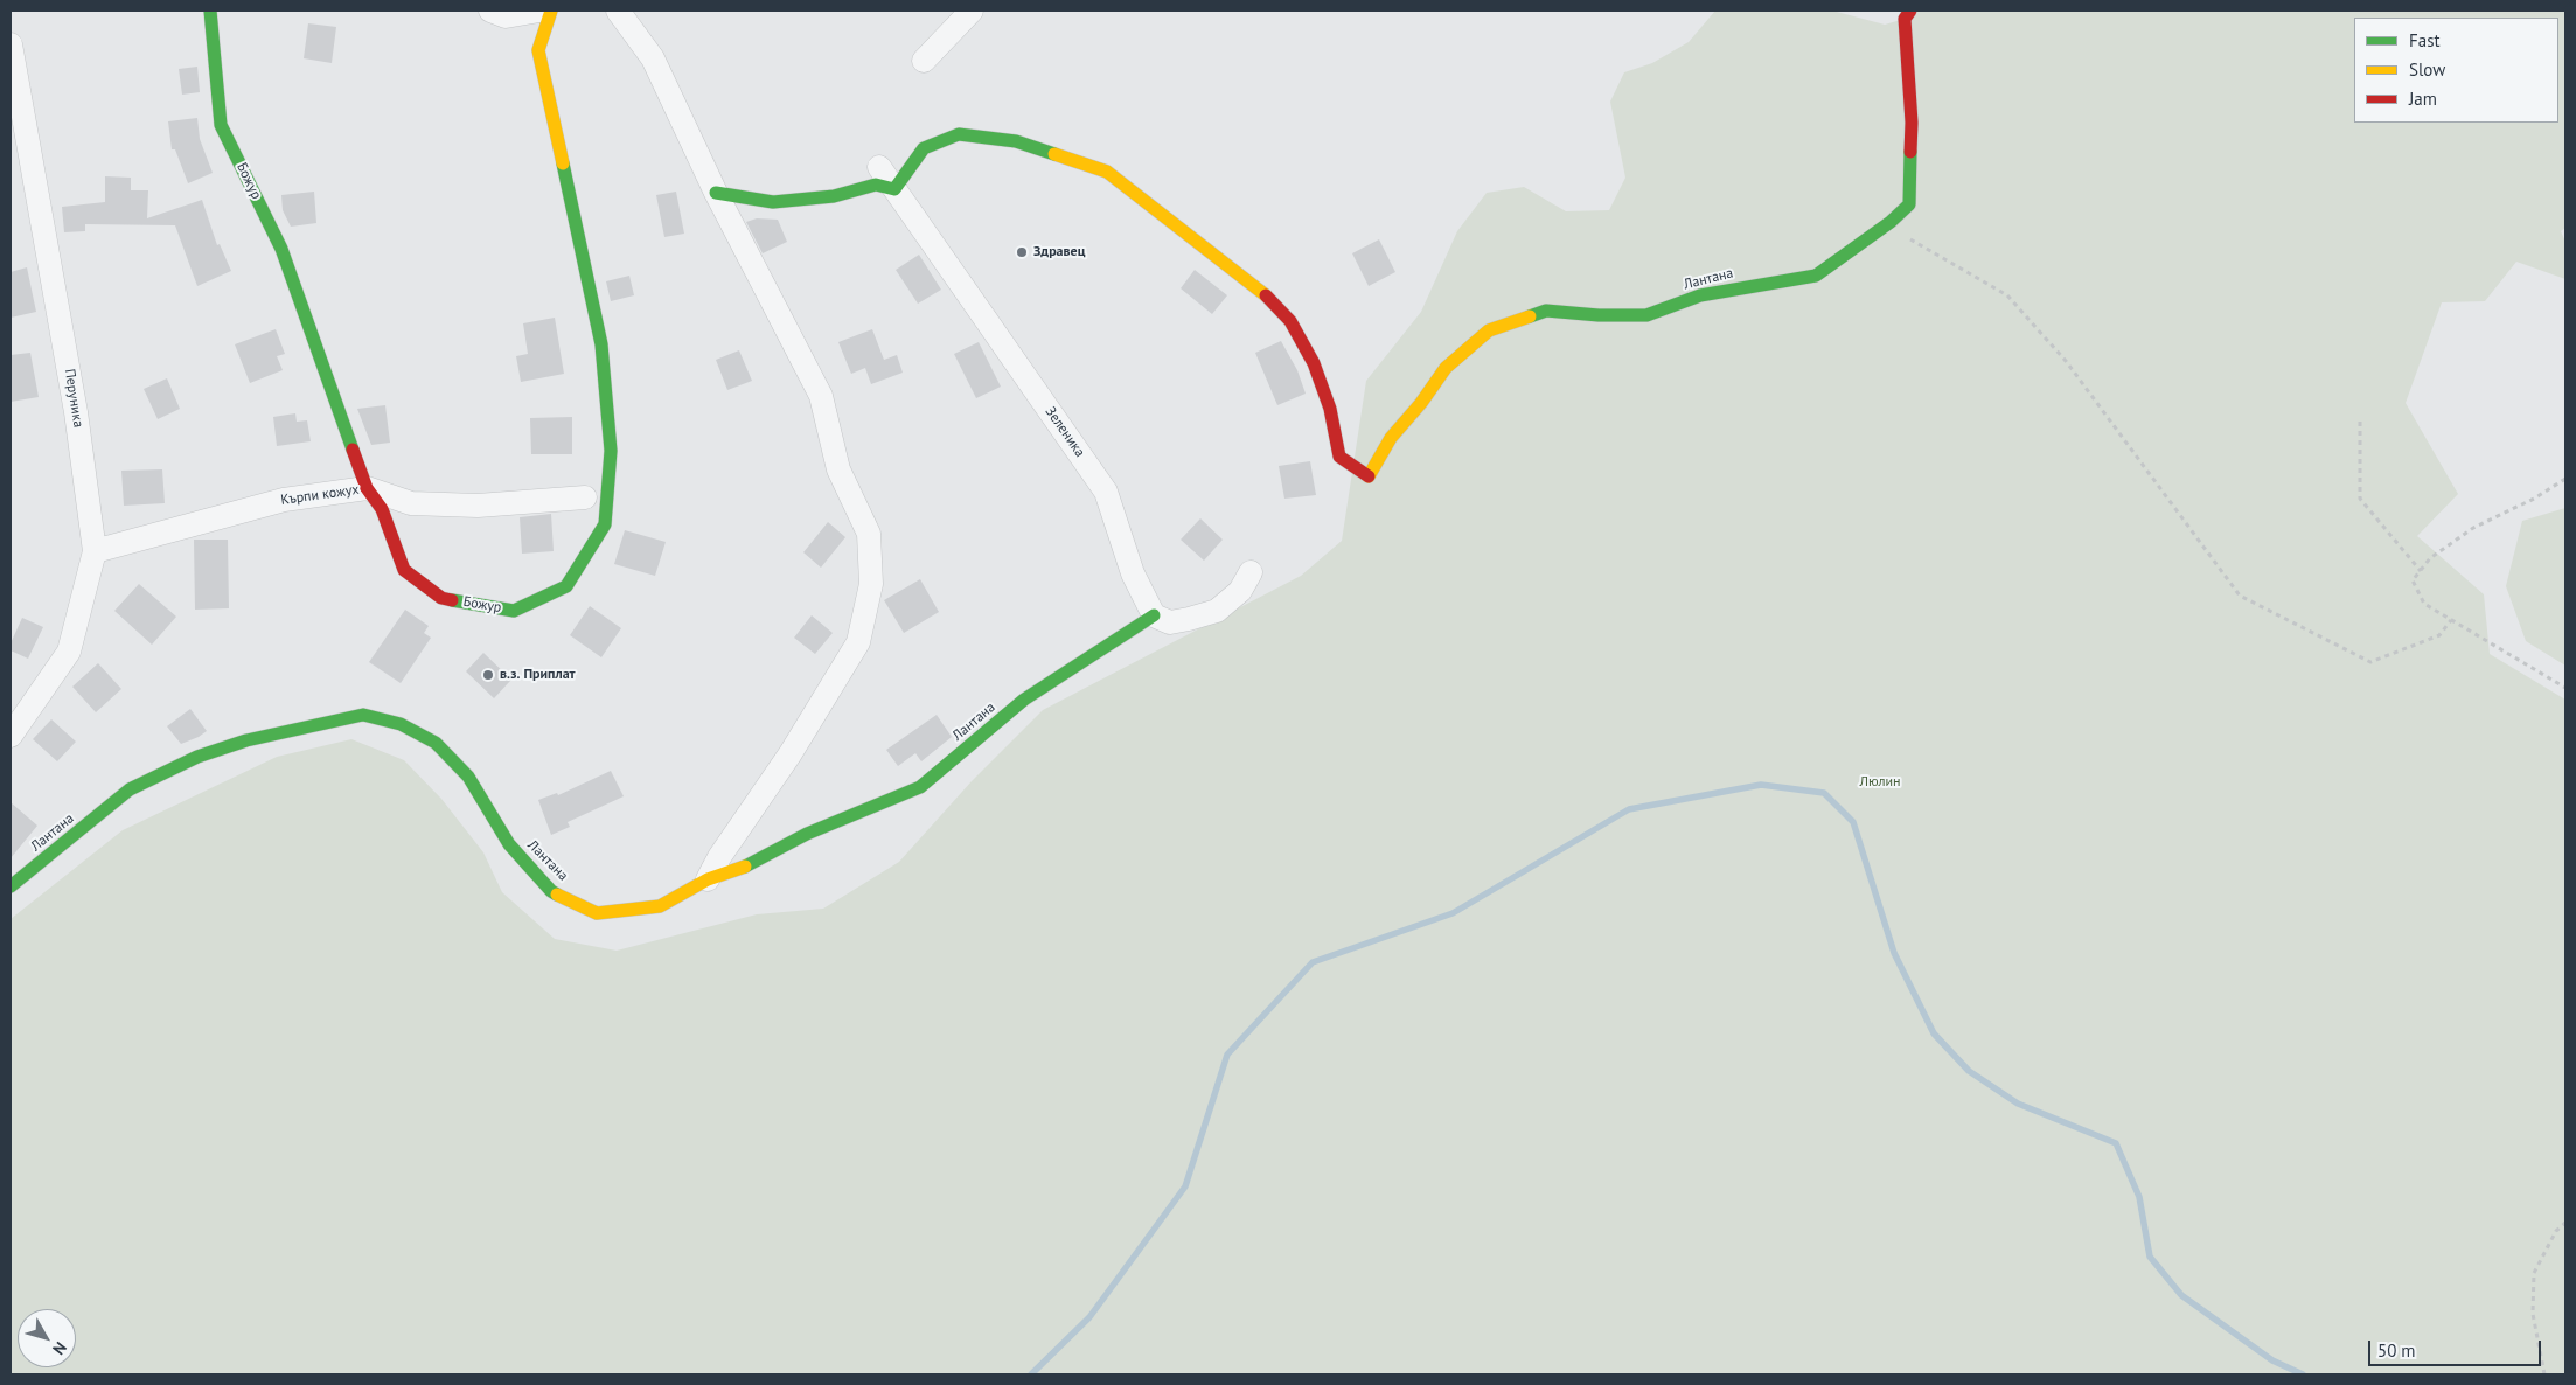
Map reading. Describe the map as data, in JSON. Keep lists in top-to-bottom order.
{
  "streets": {
    "street": [
      "Божур",
      "Лантана",
      "Перуника",
      "Зеленика",
      "Кърпи кожух"
    ]
  },
  "crossings": [
    ["Божур", "Кърпи кожух"],
    ["Лантана", "Зеленика"],
    ["Перуника", "Кърпи кожух"]
  ],
  "parks": ["Люлин"],
  "places": ["Здравец", "в.з. Приплат"],
  "legend": ["Fast", "Slow", "Jam"],
  "scale_bar": "50 m",
  "north": "bottom right"
}
